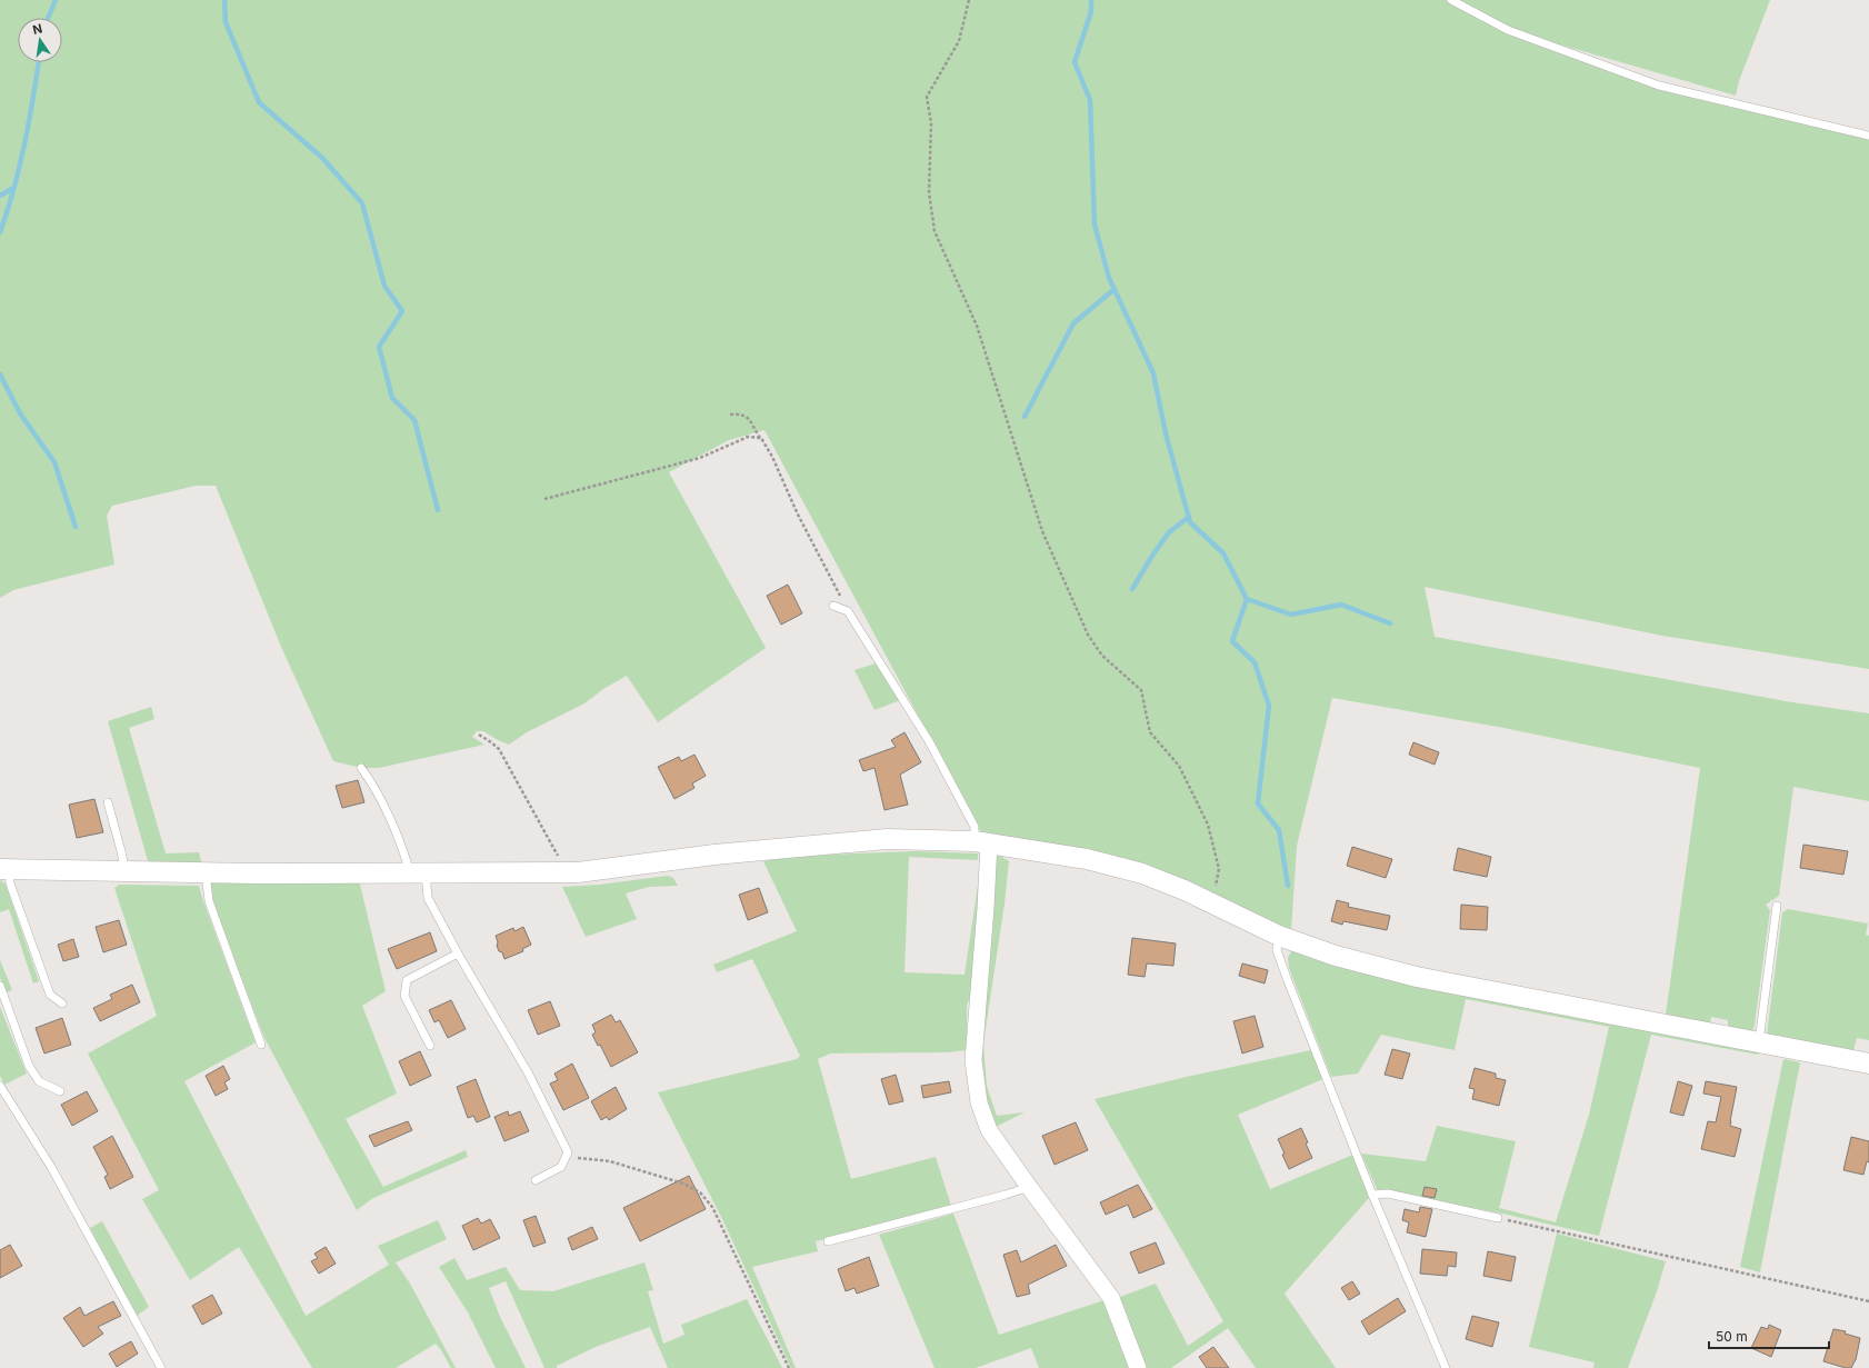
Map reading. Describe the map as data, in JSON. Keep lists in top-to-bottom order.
{
  "scale_bar": "50 m",
  "north": "top"
}
